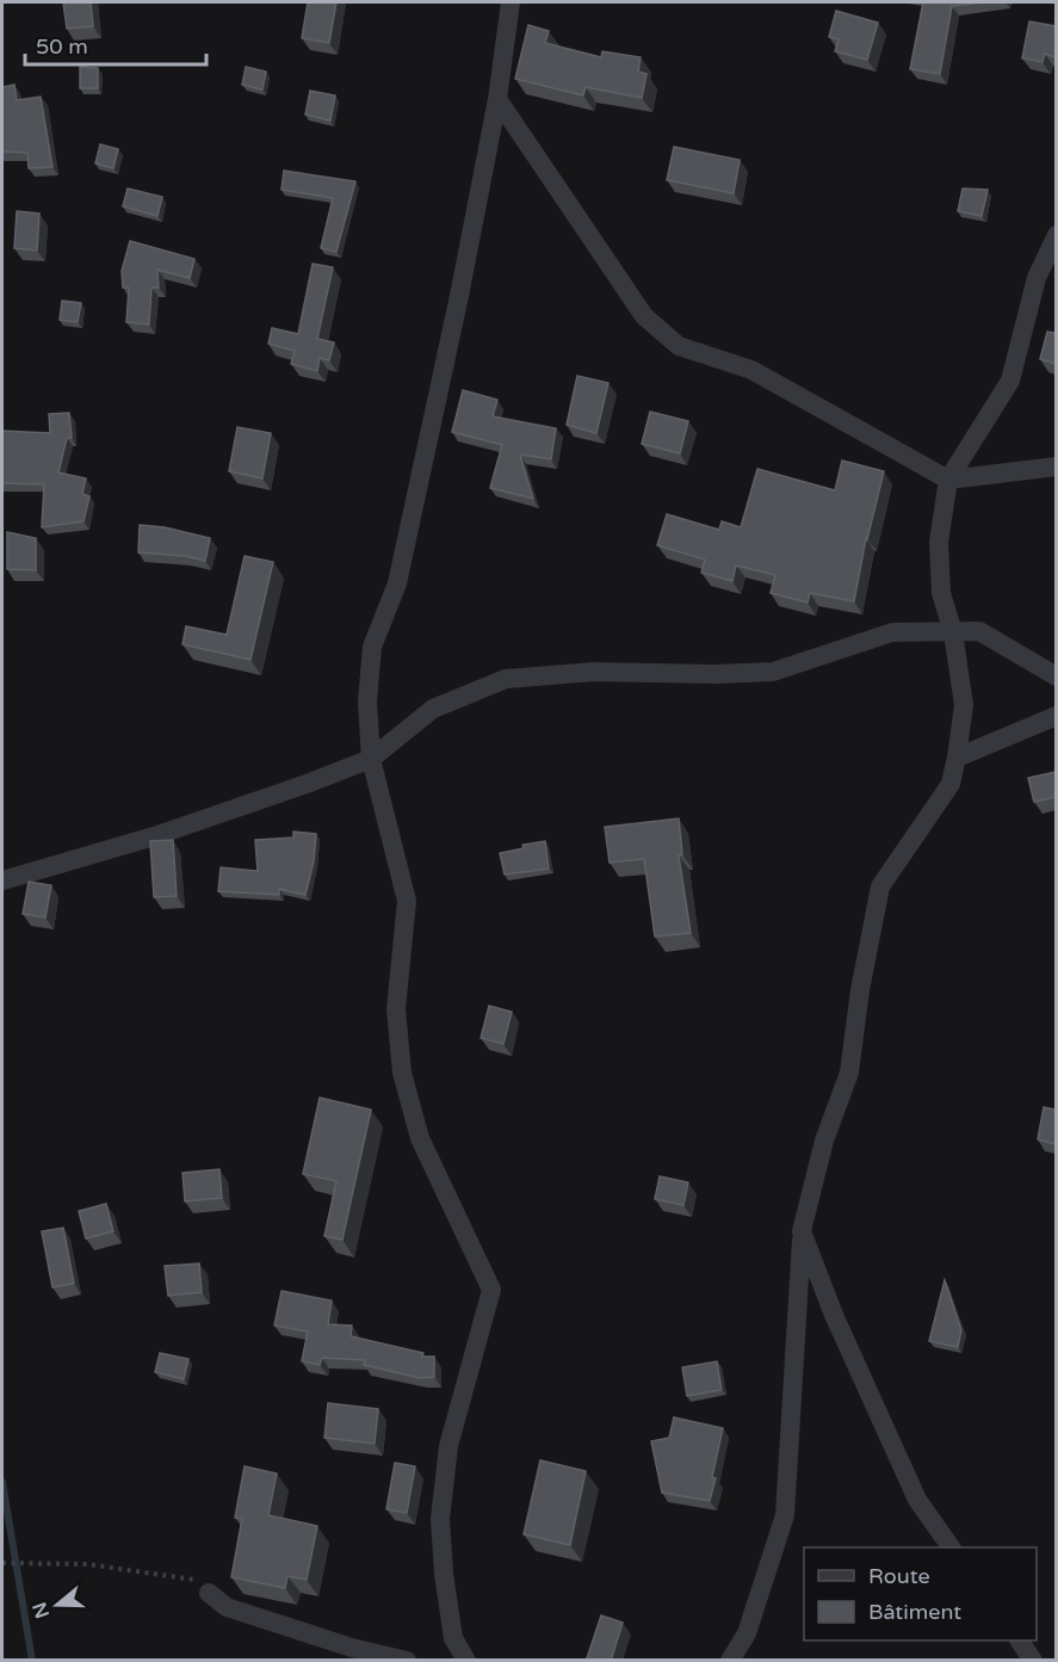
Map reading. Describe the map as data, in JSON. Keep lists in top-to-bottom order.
{
  "legend": ["Route", "Bâtiment"],
  "scale_bar": "50 m",
  "north": "left"
}
